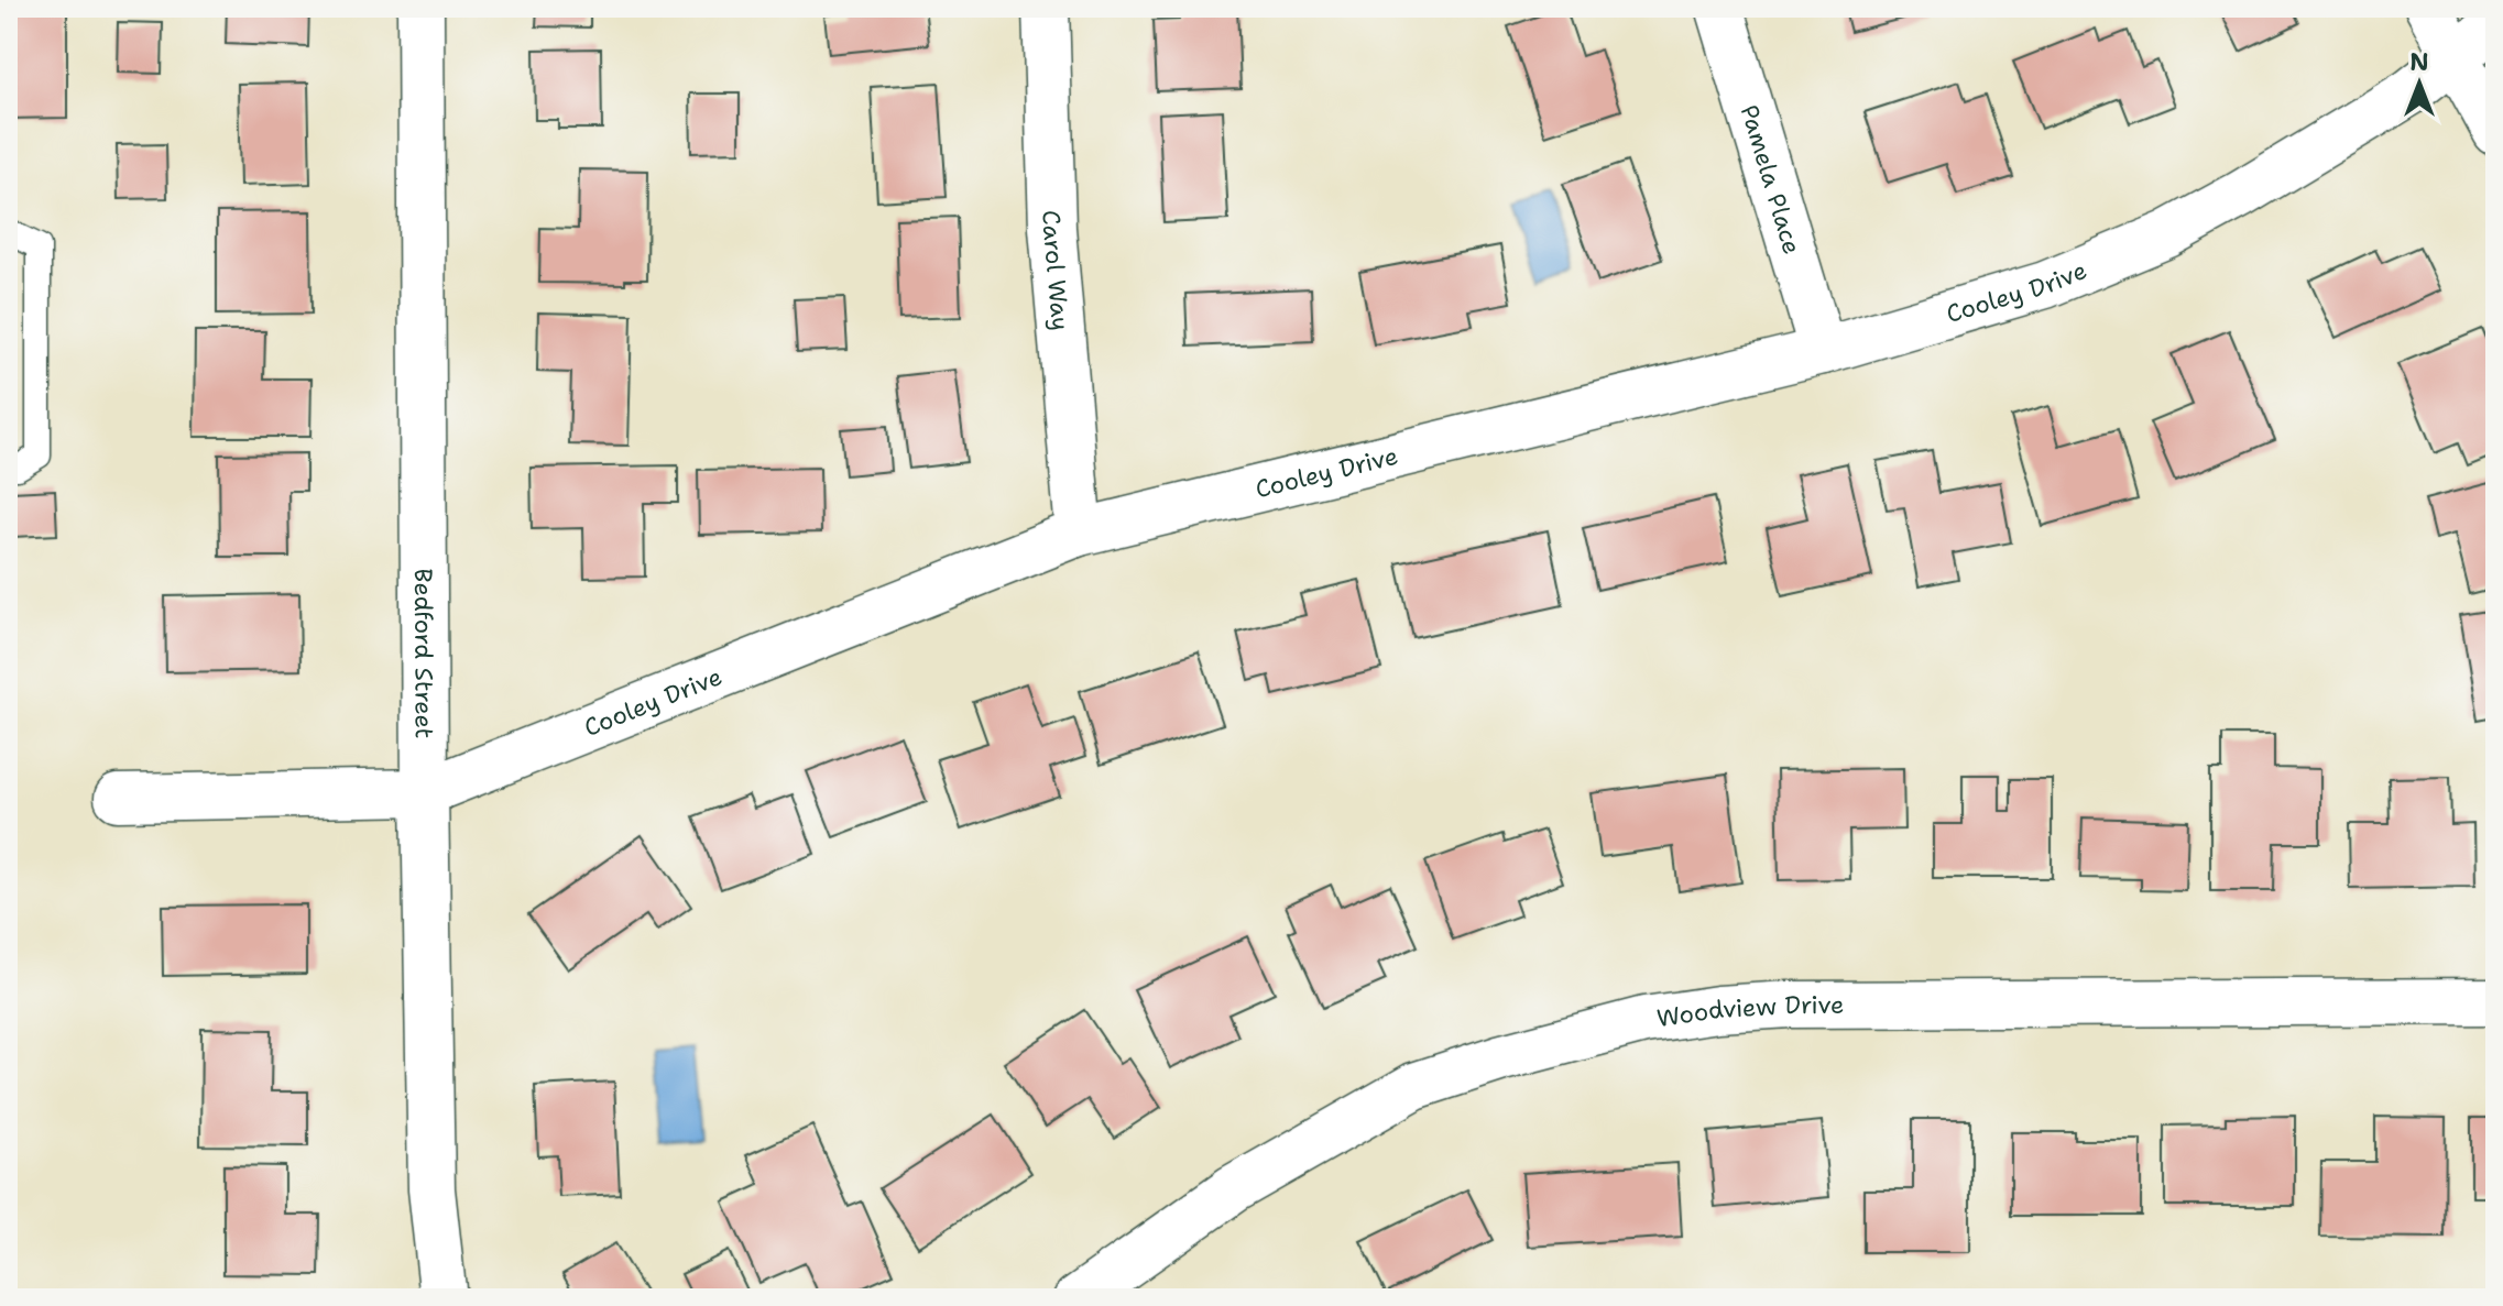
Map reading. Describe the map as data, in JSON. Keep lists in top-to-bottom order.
{
  "streets": {
    "street": [
      "Pamela Place",
      "Carol Way",
      "Cooley Drive",
      "Bedford Street",
      "Woodview Drive"
    ]
  },
  "crossings": [
    ["Pamela Place", "Cooley Drive"],
    ["Carol Way", "Cooley Drive"],
    ["Cooley Drive", "Bedford Street"]
  ],
  "north": "top"
}
